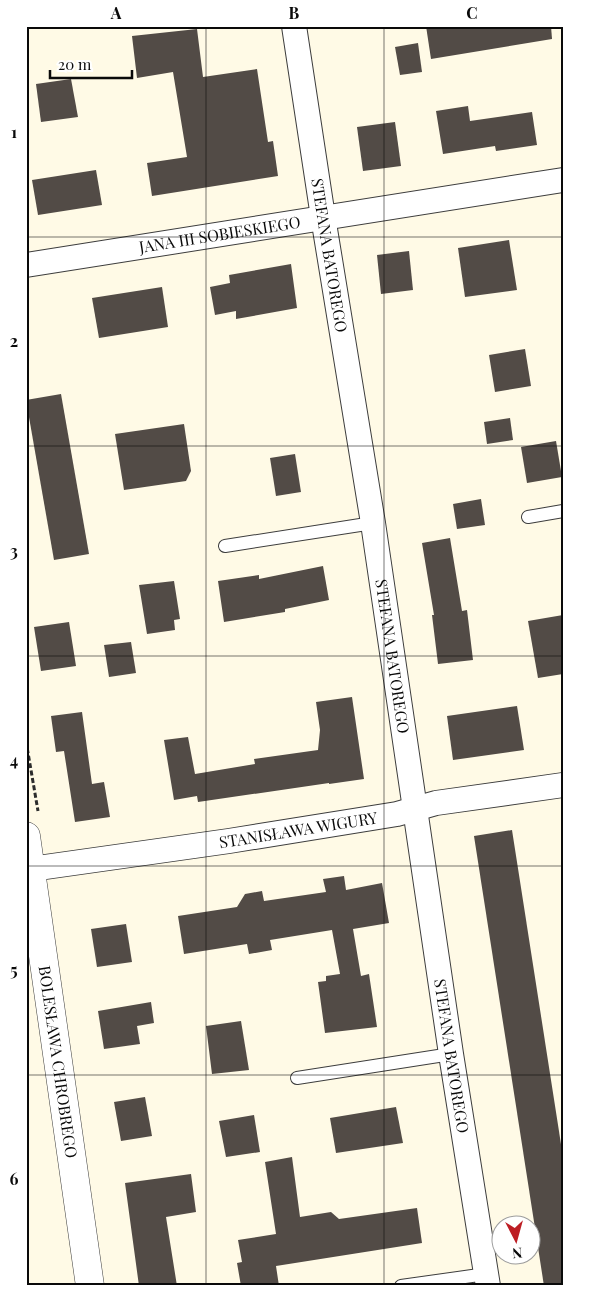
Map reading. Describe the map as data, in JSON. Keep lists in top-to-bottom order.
{
  "streets": {
    "street": [
      "JANA III SOBIESKIEGO",
      "STEFANA BATOREGO",
      "STANISŁAWA WIGURY",
      "BOLESŁAWA CHROBREGO"
    ]
  },
  "crossings": [
    ["JANA III SOBIESKIEGO", "STEFANA BATOREGO"],
    ["STEFANA BATOREGO", "STANISŁAWA WIGURY"],
    ["STANISŁAWA WIGURY", "BOLESŁAWA CHROBREGO"]
  ],
  "scale_bar": "20 m",
  "north": "bottom",
  "grid": {
    "columns": ["A", "B", "C"],
    "rows": [
      "1",
      "2",
      "3",
      "4",
      "5",
      "6"
    ]
  }
}
